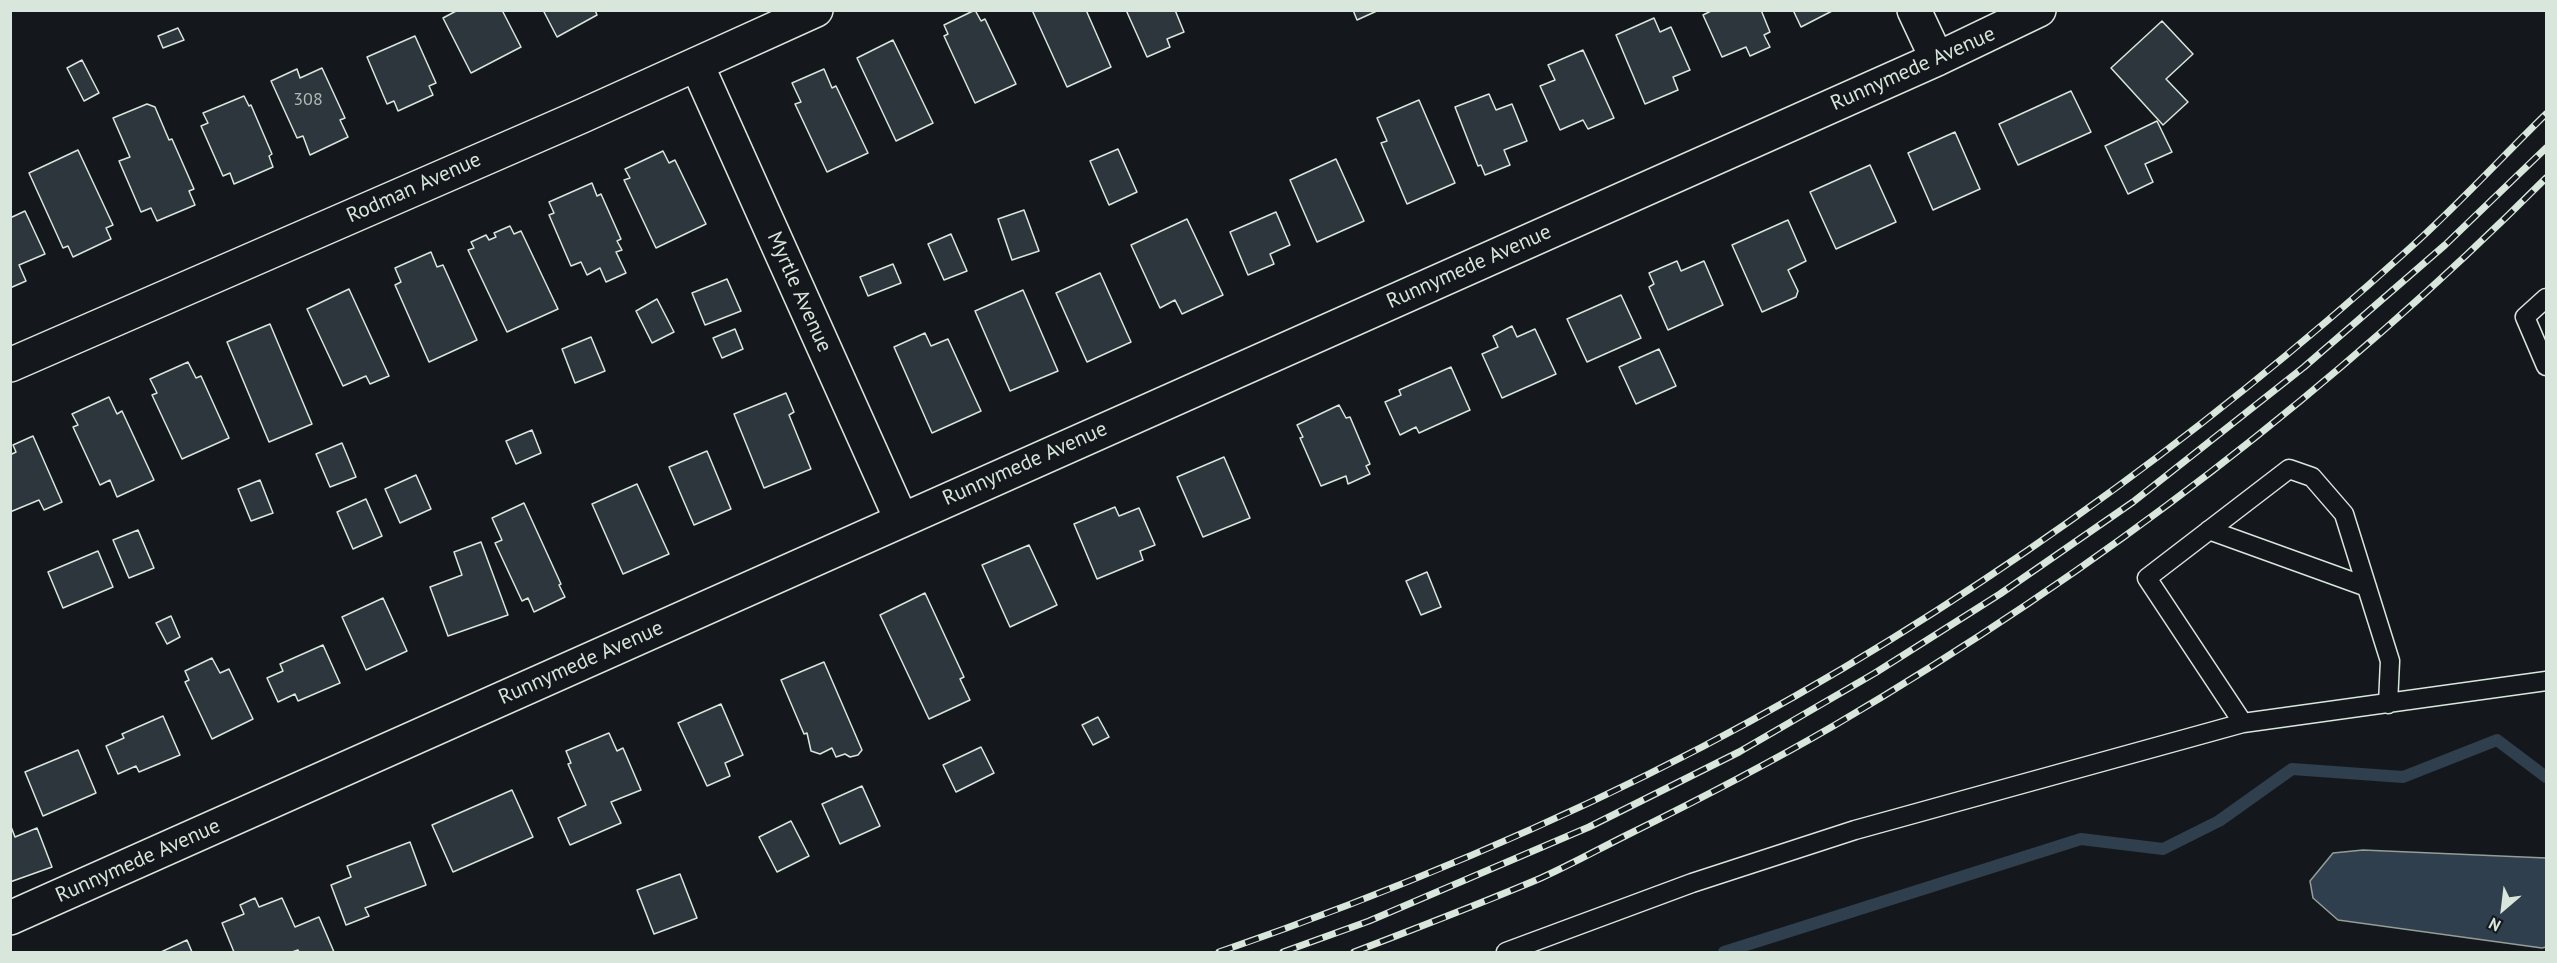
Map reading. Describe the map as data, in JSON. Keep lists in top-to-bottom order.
{
  "streets": {
    "street": ["Runnymede Avenue", "Rodman Avenue", "Myrtle Avenue"]
  },
  "crossings": [
    ["Runnymede Avenue", "Myrtle Avenue"],
    ["Rodman Avenue", "Myrtle Avenue"]
  ],
  "house_numbers": ["308"],
  "north": "bottom left"
}
